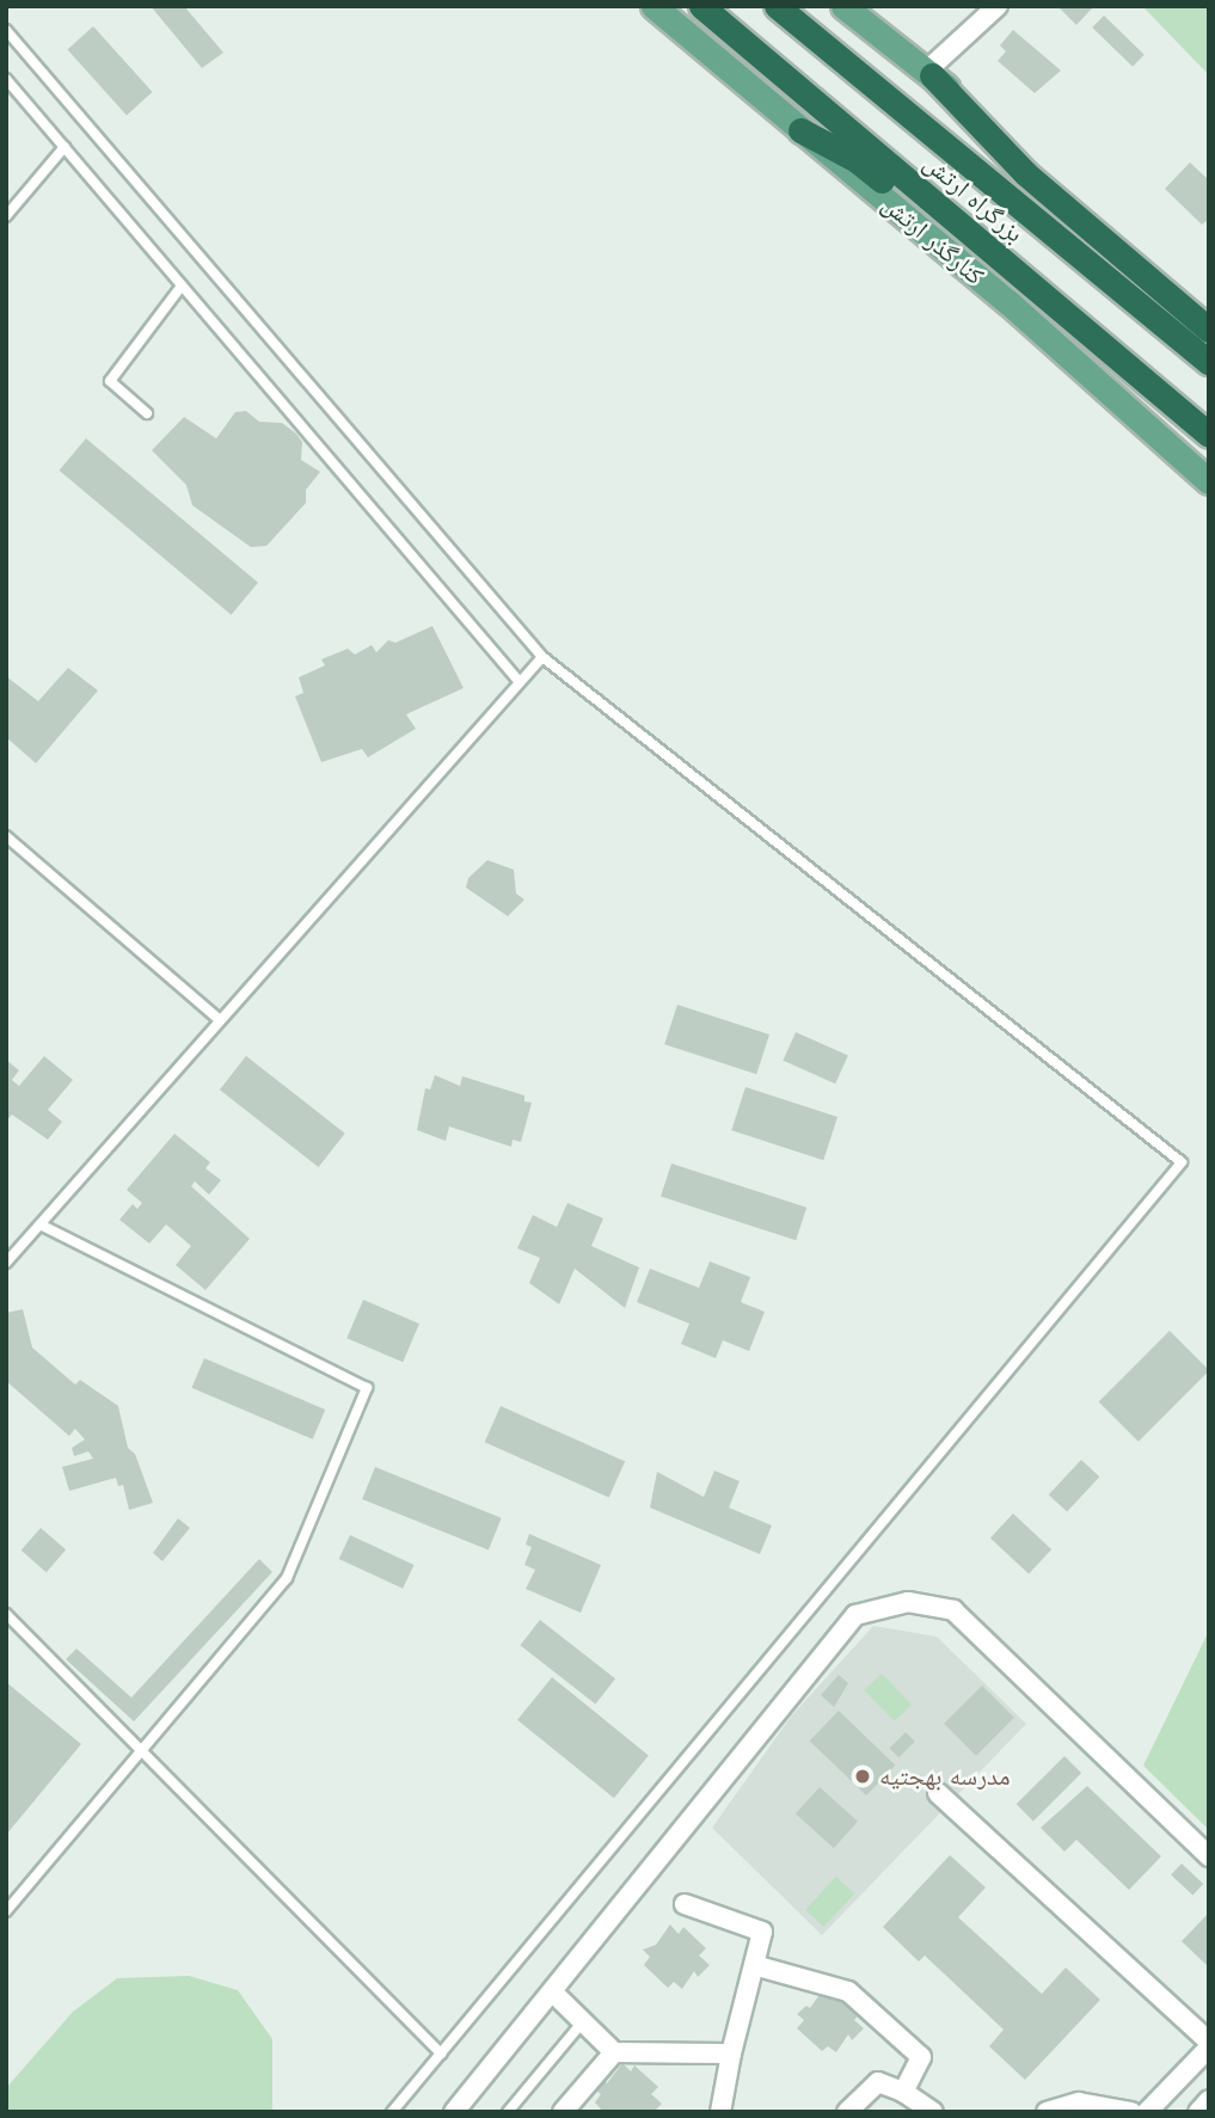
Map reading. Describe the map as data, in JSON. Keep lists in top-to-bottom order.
{
  "streets": {
    "highway": ["بزرگراه ارتش"],
    "main road": ["کنارگذر ارتش"]
  },
  "places": ["مدرسه بهجتیه"]
}
